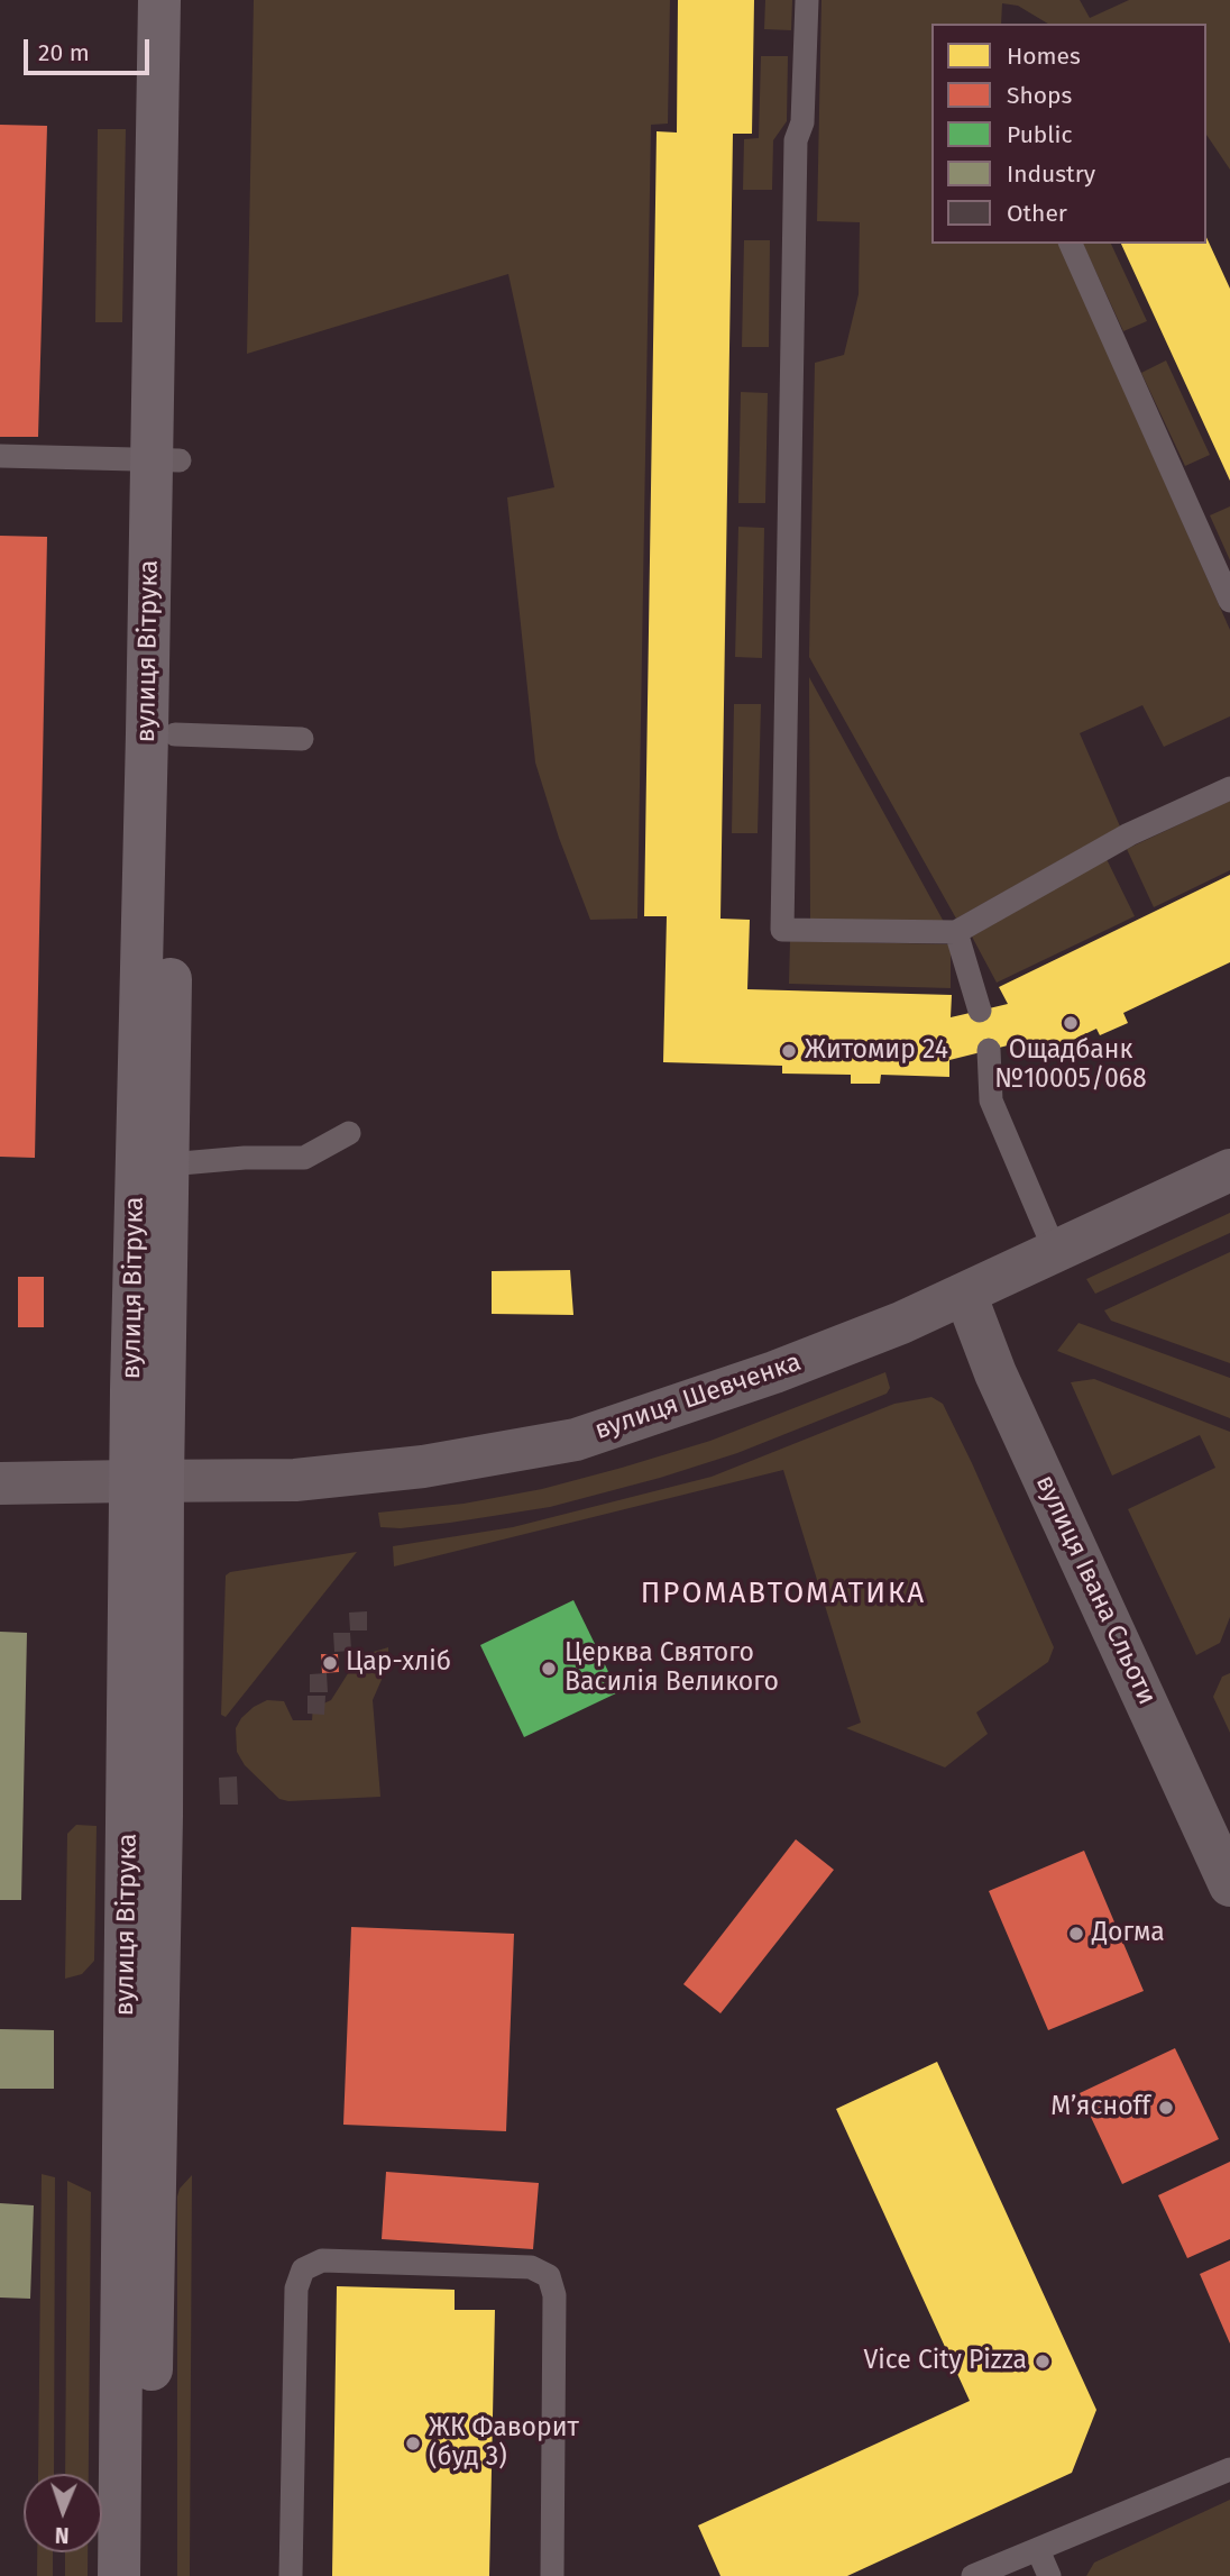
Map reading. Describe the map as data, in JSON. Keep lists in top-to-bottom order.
{
  "streets": {
    "main road": ["вулиця Вітрука"],
    "street": ["вулиця Шевченка", "вулиця Івана Сльоти"]
  },
  "crossings": [
    ["вулиця Вітрука", "вулиця Шевченка"],
    ["вулиця Шевченка", "вулиця Івана Сльоти"]
  ],
  "districts": ["ПРОМАВТОМАТИКА"],
  "places": [
    "Ощадбанк №10005/068",
    "Житомир 24",
    "Цар-хліб",
    "Церква Святого Василія Великого",
    "Догма",
    "М’ясноff",
    "Vice City Pizza",
    "ЖК Фаворит (буд 3)"
  ],
  "legend": [
    "Homes",
    "Shops",
    "Public",
    "Industry",
    "Other"
  ],
  "scale_bar": "20 m",
  "north": "bottom"
}
